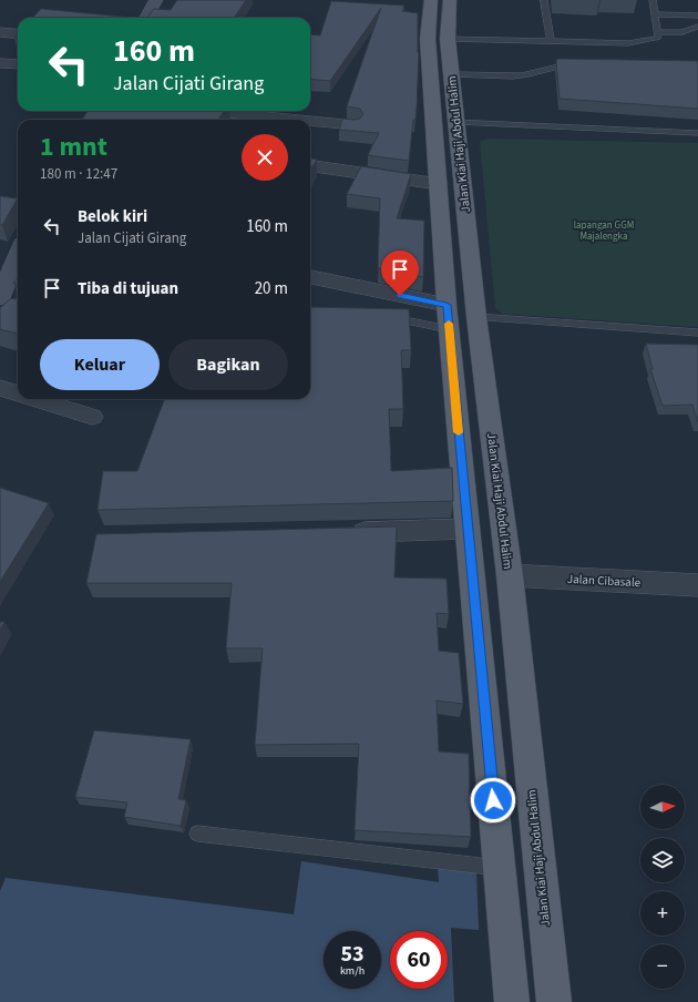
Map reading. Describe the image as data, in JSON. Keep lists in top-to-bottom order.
{
  "streets": {
    "main road": ["Jalan Kiai Haji Abdul Halim"],
    "street": ["Jalan Cibasale"]
  },
  "crossings": [
    ["Jalan Kiai Haji Abdul Halim", "Jalan Cibasale"]
  ],
  "parks": ["lapangan GGM Majalengka"],
  "north": "right",
  "page": {
    "turn": ["160 m", "Jalan Cijati Girang"],
    "heading": ["1 mnt", "180 m · 12:47"],
    "list": [
      {
        "name": "Belok kiri",
        "note": "Jalan Cijati Girang",
        "value": "160 m"
      },
      {
        "name": "Tiba di tujuan",
        "value": "20 m"
      }
    ],
    "buttons": ["Keluar", "Bagikan"],
    "map_buttons": ["+", "−"],
    "speed": "53 km/h",
    "limit": "60"
  }
}
